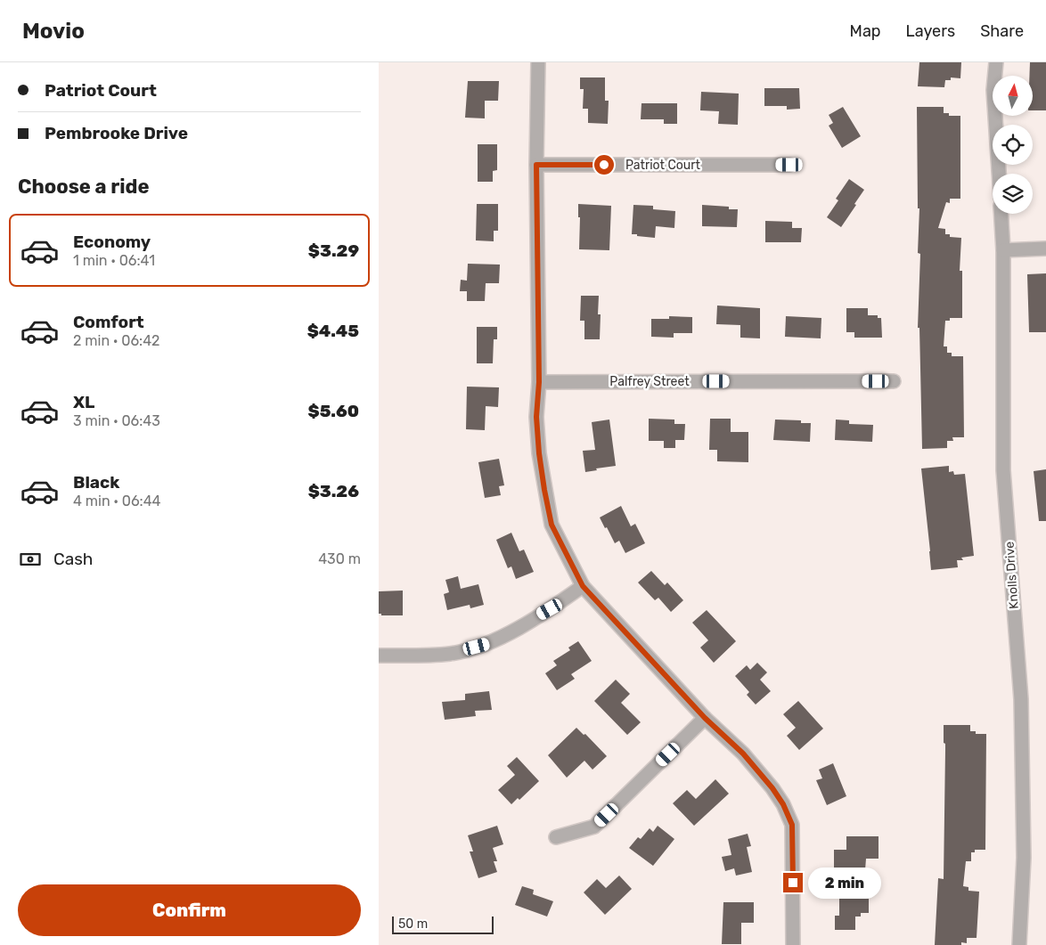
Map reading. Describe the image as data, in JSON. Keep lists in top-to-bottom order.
{
  "streets": {
    "street": ["Patriot Court", "Palfrey Street", "Knolls Drive"]
  },
  "scale_bar": "50 m",
  "north": "top",
  "page": {
    "header": "Movio",
    "nav": ["Map", "Layers", "Share"],
    "banner": ["Patriot Court", "Pembrooke Drive"],
    "heading": "Choose a ride",
    "list": [
      {
        "name": "Economy",
        "note": "1 min · 06:41",
        "value": "$3.29"
      },
      {
        "name": "Comfort",
        "note": "2 min · 06:42",
        "value": "$4.45"
      },
      {
        "name": "XL",
        "note": "3 min · 06:43",
        "value": "$5.60"
      },
      {
        "name": "Black",
        "note": "4 min · 06:44",
        "value": "$3.26"
      }
    ],
    "pay": ["Cash", "430 m"],
    "bubble": "2 min",
    "buttons": "Confirm",
    "scale": "50 m"
  }
}
